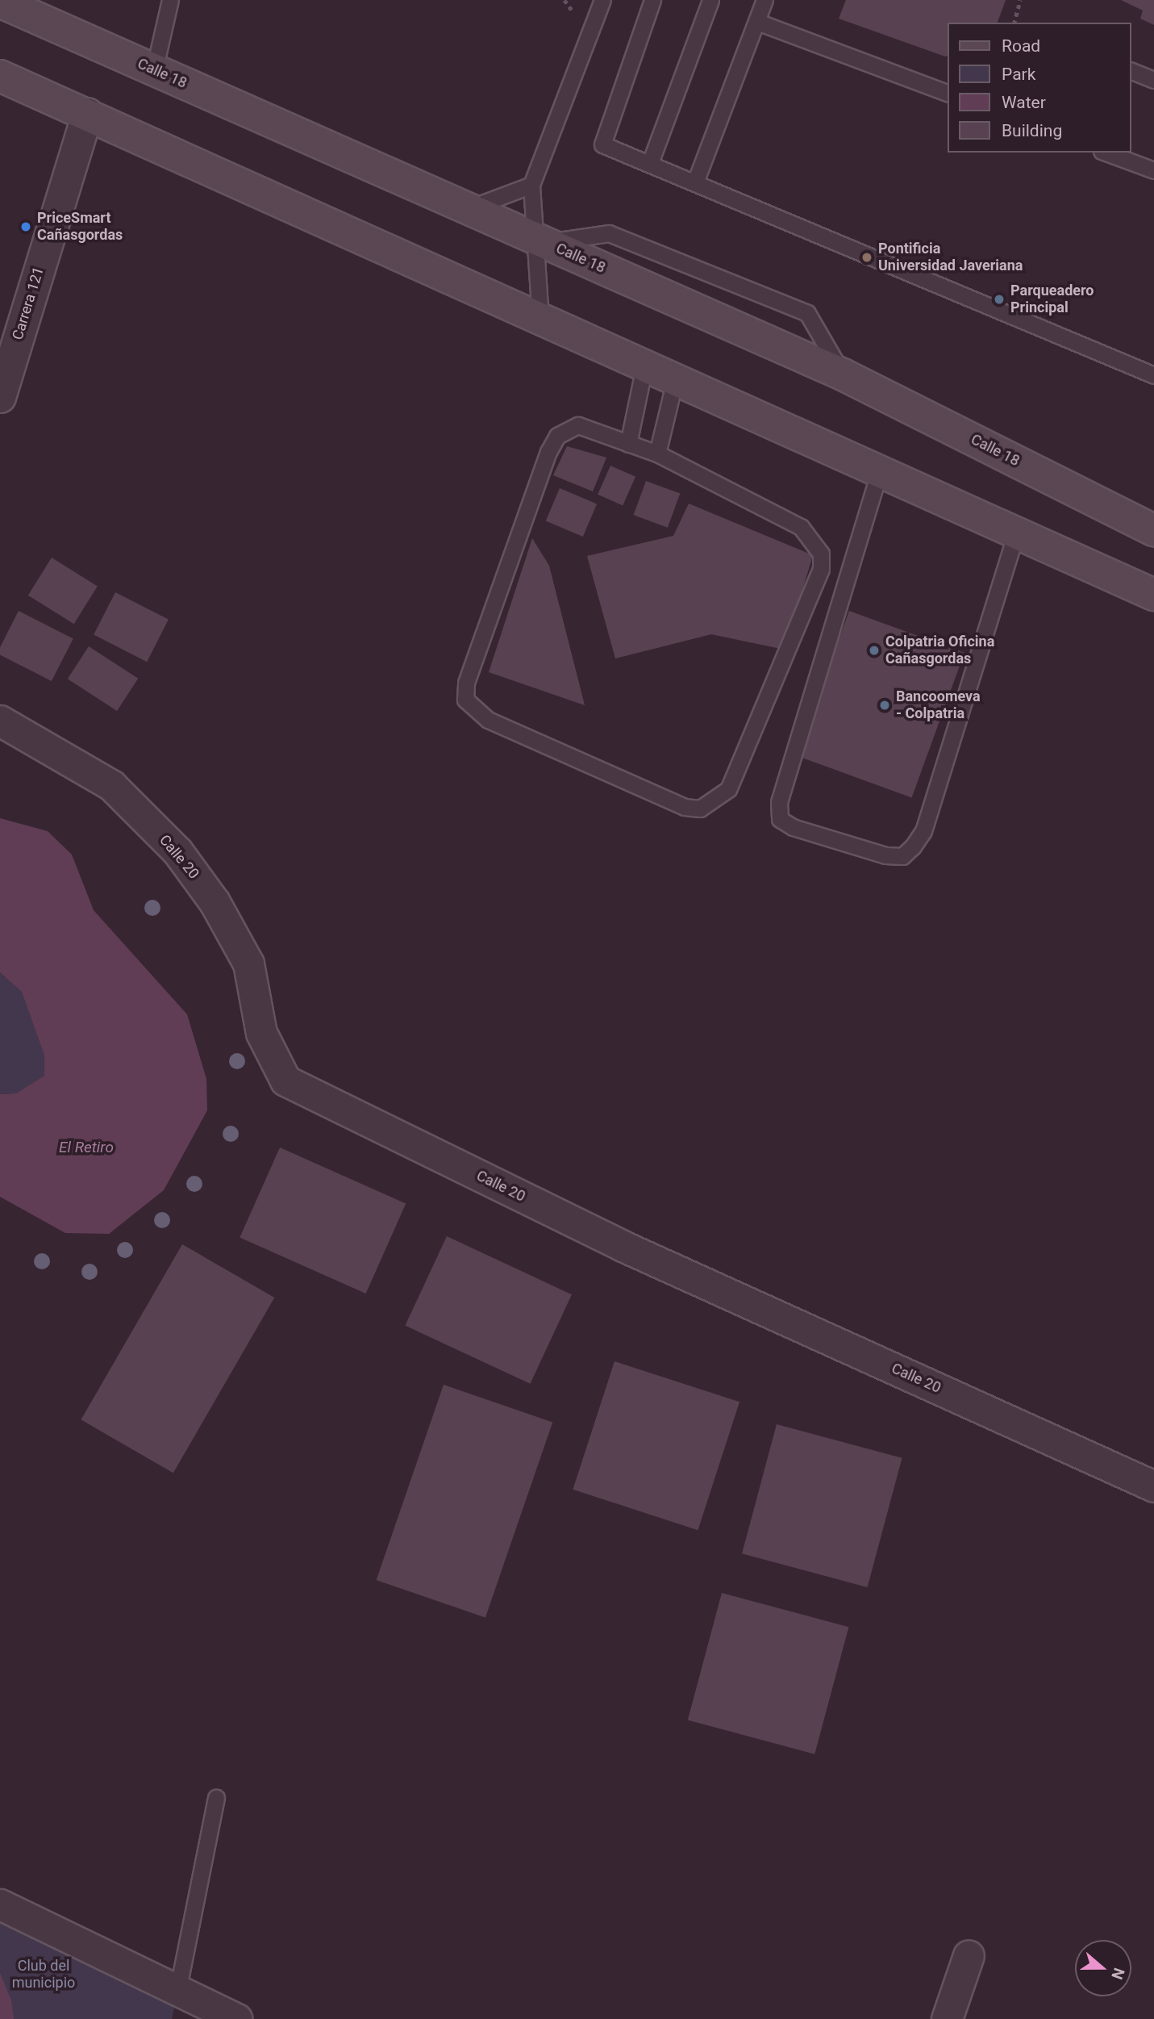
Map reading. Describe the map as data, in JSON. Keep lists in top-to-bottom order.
{
  "streets": {
    "main road": ["Calle 18"],
    "street": ["Carrera 121", "Calle 20"]
  },
  "water": ["El Retiro"],
  "parks": ["Club del municipio"],
  "places": [
    "PriceSmart Cañasgordas",
    "Pontificia Universidad Javeriana",
    "Parqueadero Principal",
    "Colpatria Oficina Cañasgordas",
    "Bancoomeva - Colpatria"
  ],
  "legend": [
    "Road",
    "Park",
    "Water",
    "Building"
  ],
  "north": "right"
}
